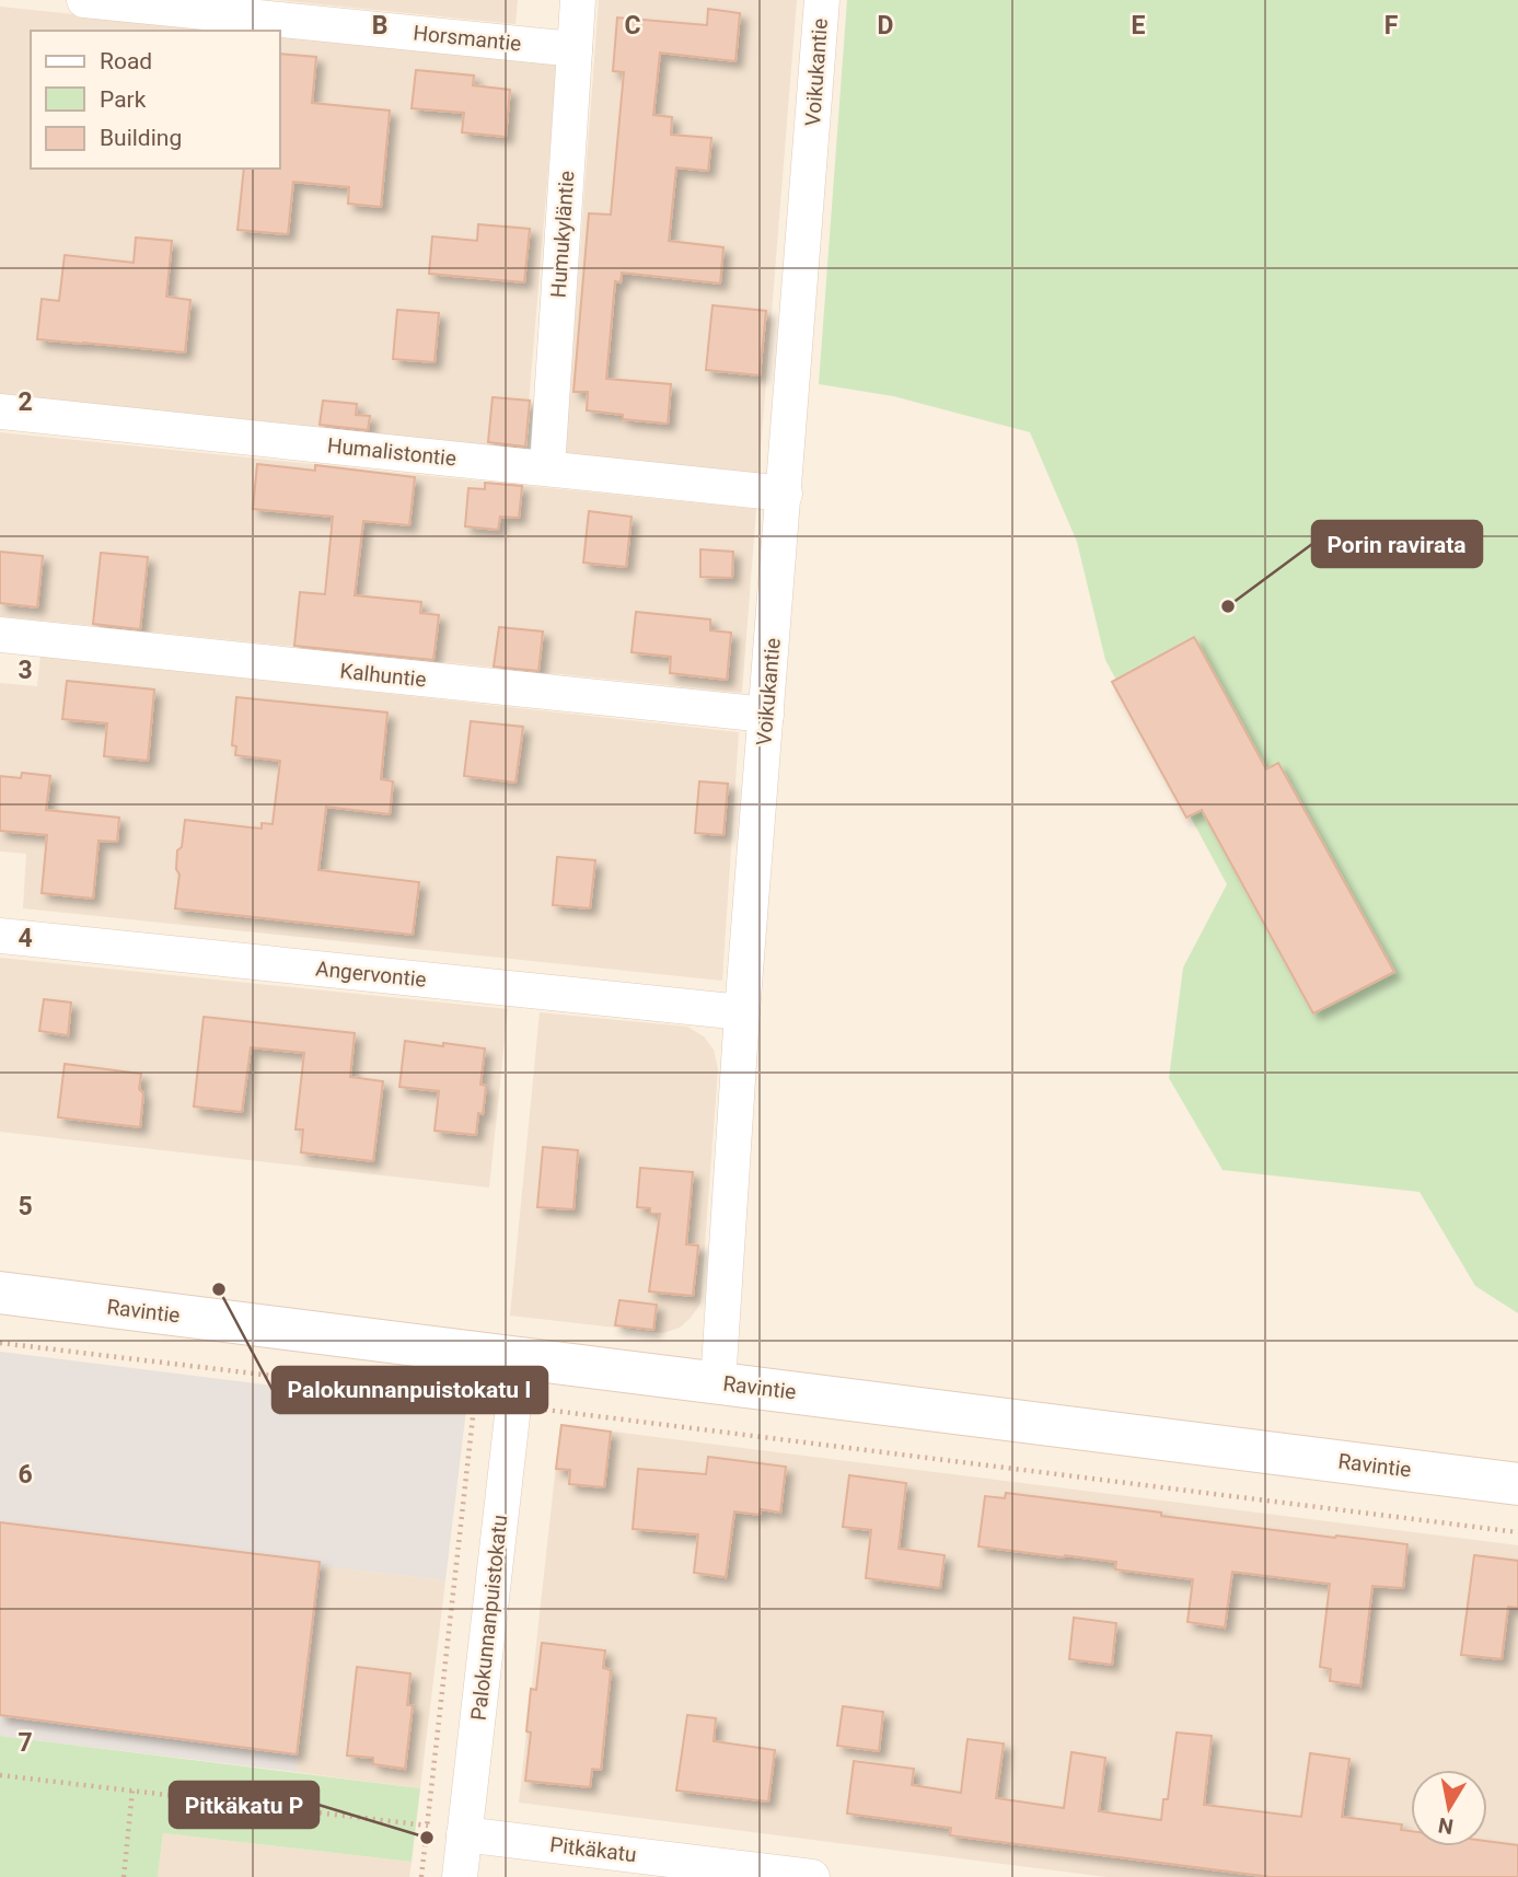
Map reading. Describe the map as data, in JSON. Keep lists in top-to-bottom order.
{
  "streets": {
    "main road": ["Ravintie"],
    "street": [
      "Horsmantie",
      "Voikukantie",
      "Humukyläntie",
      "Humalistontie",
      "Kalhuntie",
      "Angervontie",
      "Palokunnanpuistokatu",
      "Pitkäkatu"
    ]
  },
  "crossings": [
    ["Horsmantie", "Humukyläntie"],
    ["Voikukantie", "Humalistontie"],
    ["Voikukantie", "Kalhuntie"],
    ["Voikukantie", "Angervontie"],
    ["Voikukantie", "Ravintie"],
    ["Humukyläntie", "Humalistontie"],
    ["Ravintie", "Palokunnanpuistokatu"],
    ["Palokunnanpuistokatu", "Pitkäkatu"]
  ],
  "places": ["Porin ravirata", "Palokunnanpuistokatu I", "Pitkäkatu P"],
  "legend": ["Road", "Park", "Building"],
  "north": "bottom",
  "grid": {
    "columns": [
      "B",
      "C",
      "D",
      "E",
      "F"
    ],
    "rows": [
      "2",
      "3",
      "4",
      "5",
      "6",
      "7"
    ]
  }
}
